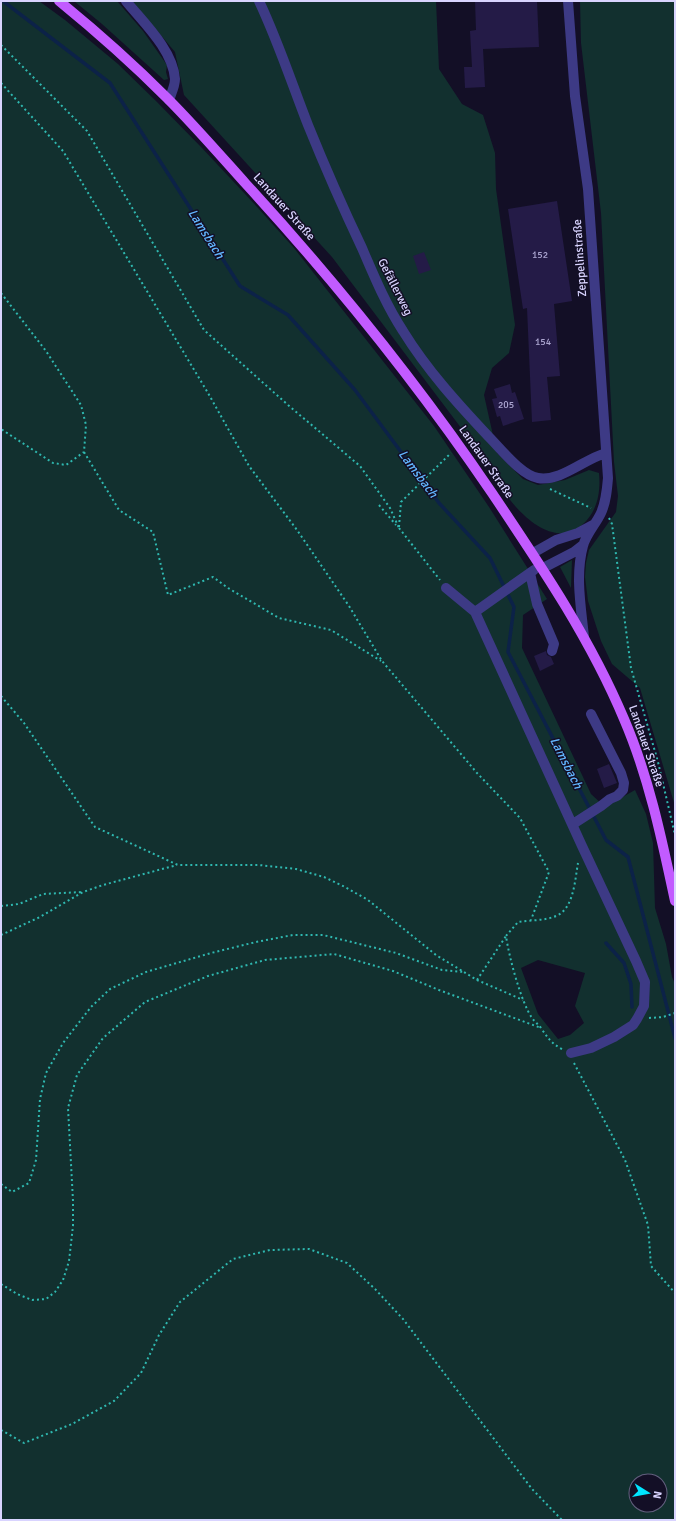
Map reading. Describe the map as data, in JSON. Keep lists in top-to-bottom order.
{
  "streets": {
    "main road": ["Landauer Straße"],
    "street": ["Zeppelinstraße", "Gefällerweg"]
  },
  "water": ["Lamsbach"],
  "house_numbers": ["152", "154", "205"],
  "north": "right"
}
